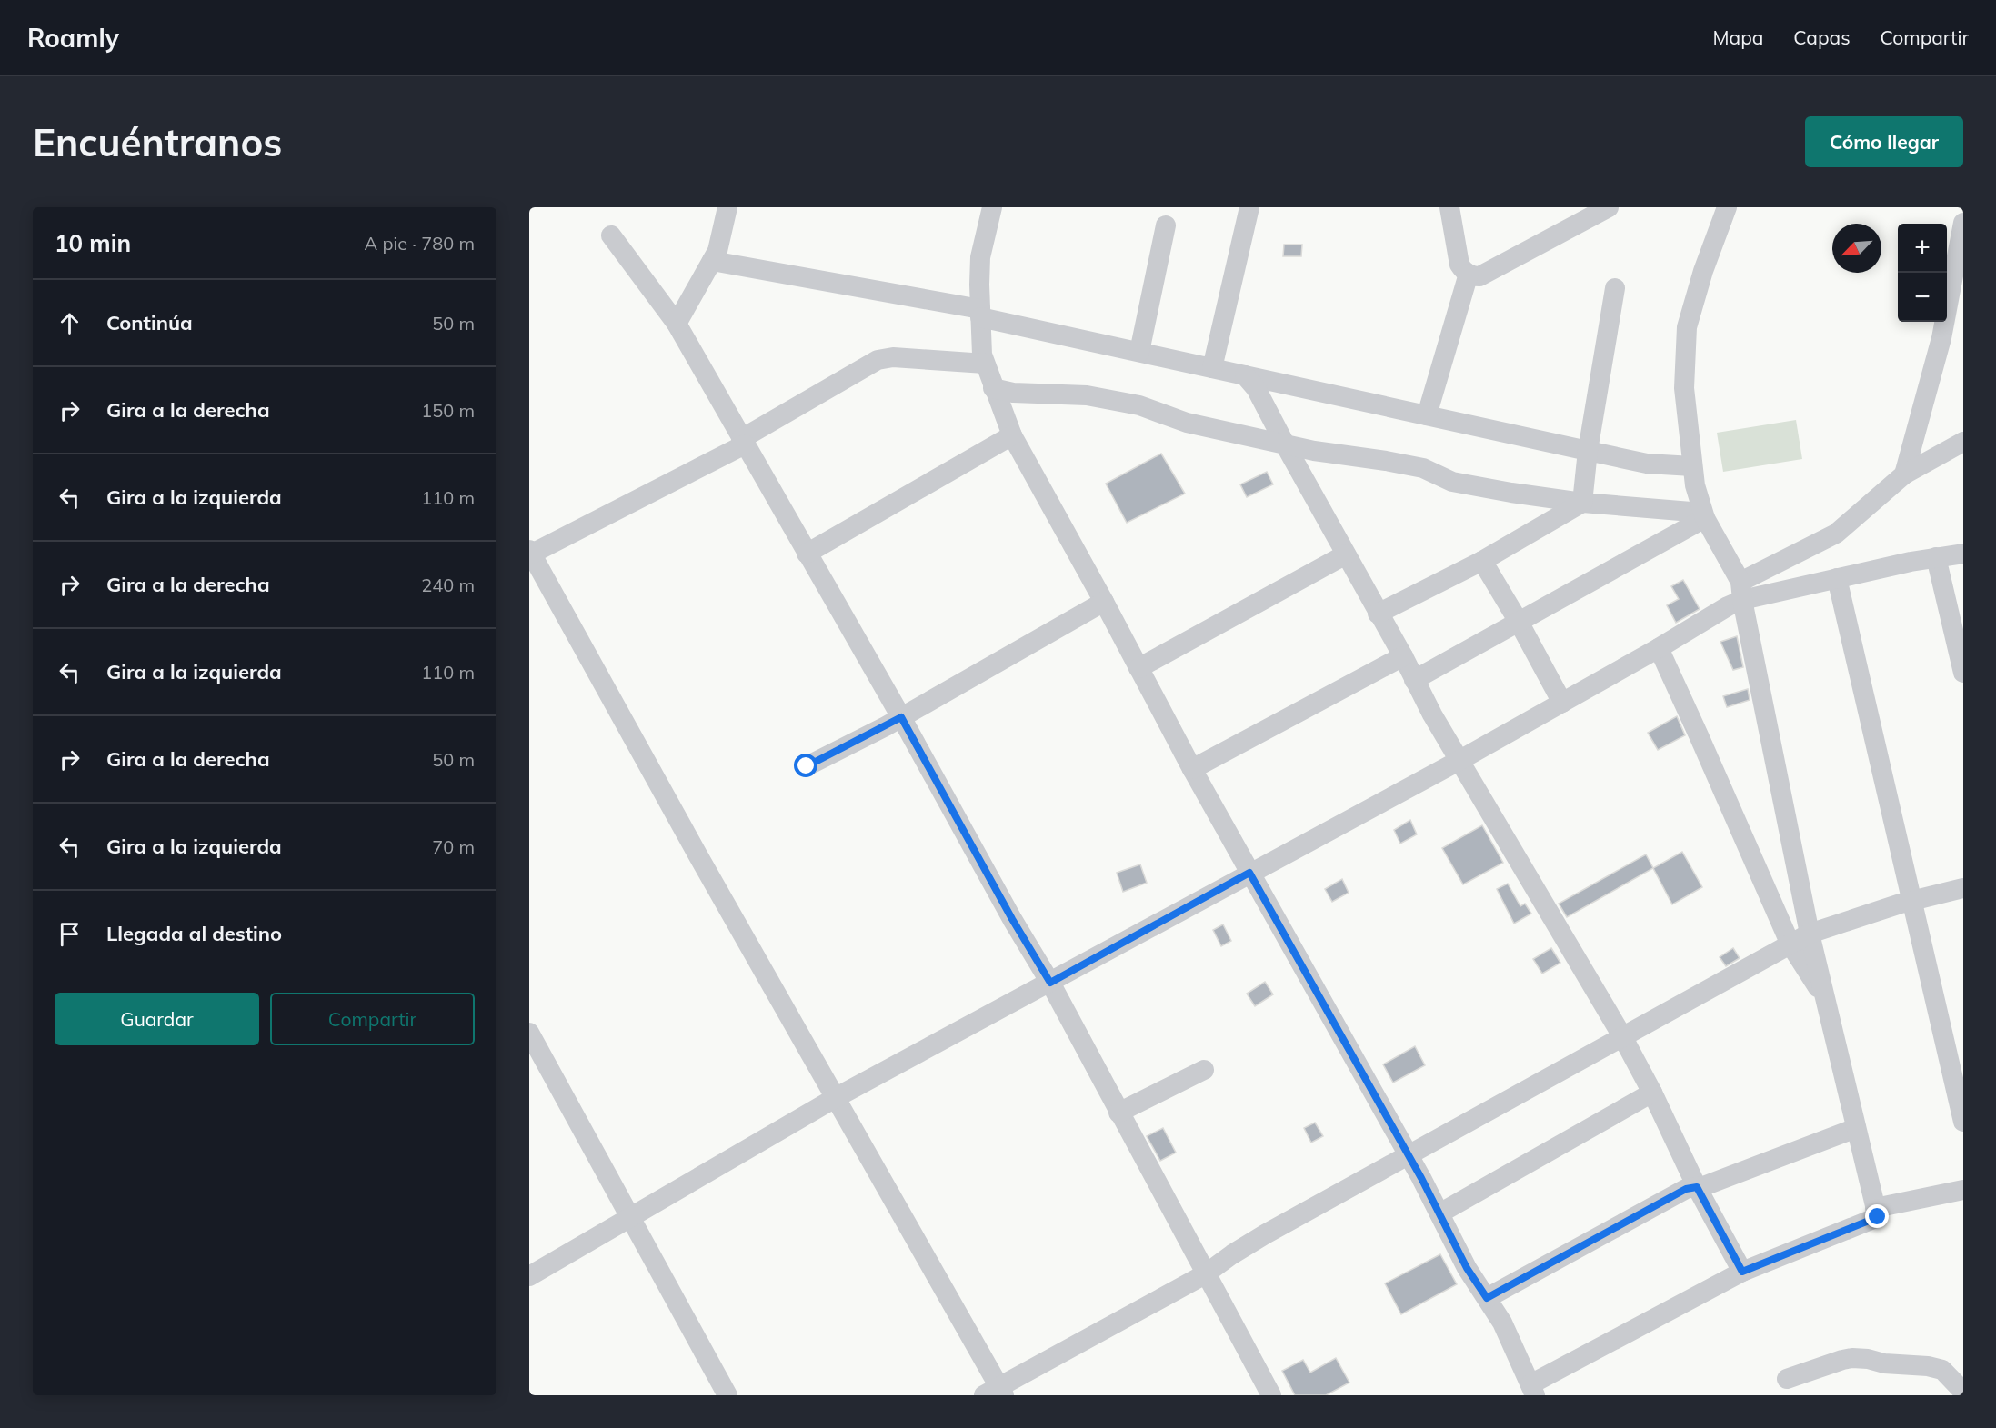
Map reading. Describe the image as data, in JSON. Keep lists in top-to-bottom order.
{
  "north": "bottom left",
  "page": {
    "header": "Roamly",
    "nav": ["Mapa", "Capas", "Compartir"],
    "buttons": [
      "Cómo llegar",
      ["Guardar", "Compartir"]
    ],
    "title": "Encuéntranos",
    "heading": ["10 min", "A pie · 780 m"],
    "map_buttons": ["+", "−"],
    "list": [
      ["Continúa", "50 m"],
      ["Gira a la derecha", "150 m"],
      ["Gira a la izquierda", "110 m"],
      ["Gira a la derecha", "240 m"],
      ["Gira a la izquierda", "110 m"],
      ["Gira a la derecha", "50 m"],
      ["Gira a la izquierda", "70 m"],
      "Llegada al destino"
    ]
  }
}
